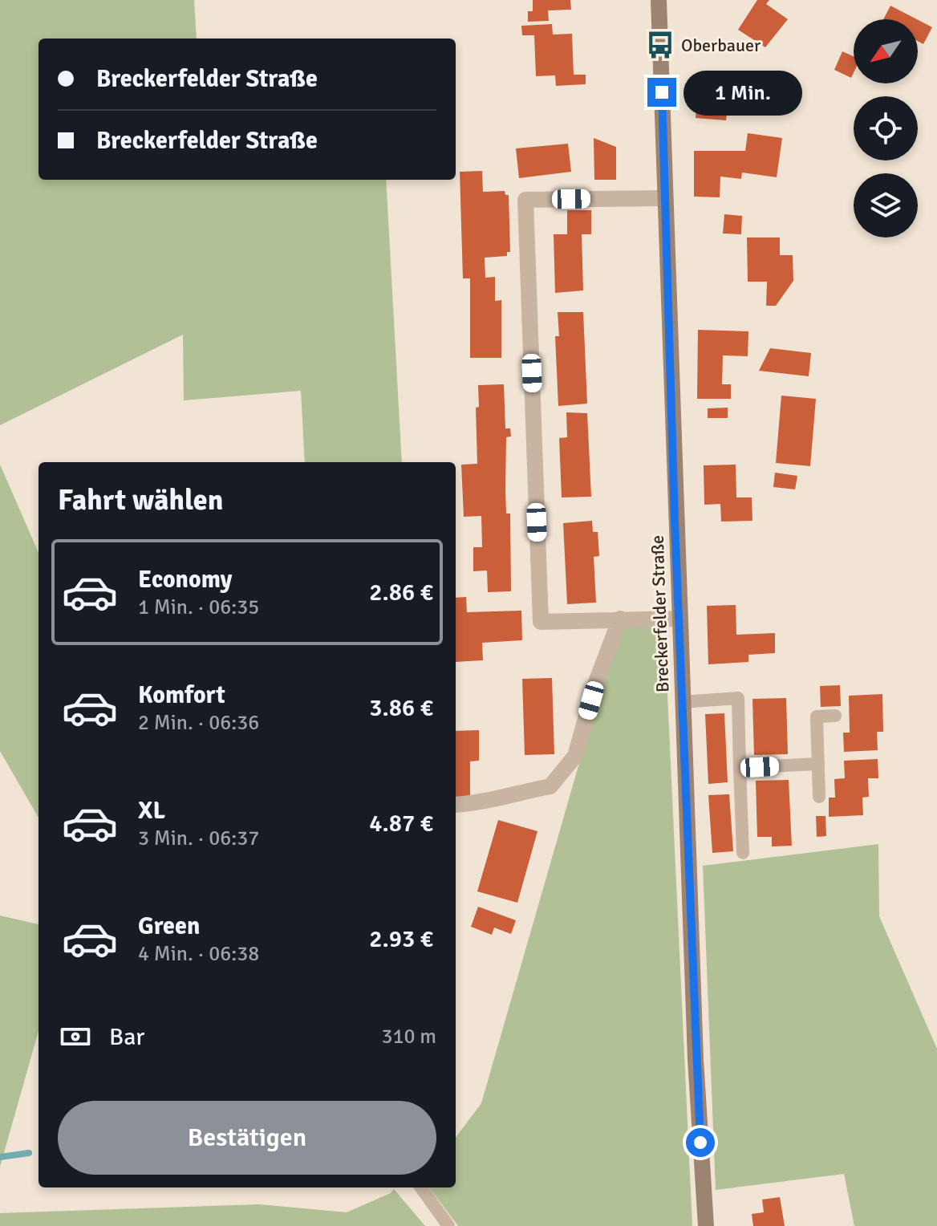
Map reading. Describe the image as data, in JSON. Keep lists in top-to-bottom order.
{
  "streets": {
    "main road": ["Breckerfelder Straße"]
  },
  "places": {
    "bus stop": ["Oberbauer"]
  },
  "north": "bottom left",
  "page": {
    "banner": ["Breckerfelder Straße", "Breckerfelder Straße"],
    "bubble": "1 Min.",
    "heading": "Fahrt wählen",
    "list": [
      {
        "name": "Economy",
        "note": "1 Min. · 06:35",
        "value": "2.86 €"
      },
      {
        "name": "Komfort",
        "note": "2 Min. · 06:36",
        "value": "3.86 €"
      },
      {
        "name": "XL",
        "note": "3 Min. · 06:37",
        "value": "4.87 €"
      },
      {
        "name": "Green",
        "note": "4 Min. · 06:38",
        "value": "2.93 €"
      }
    ],
    "pay": ["Bar", "310 m"],
    "buttons": "Bestätigen"
  }
}
